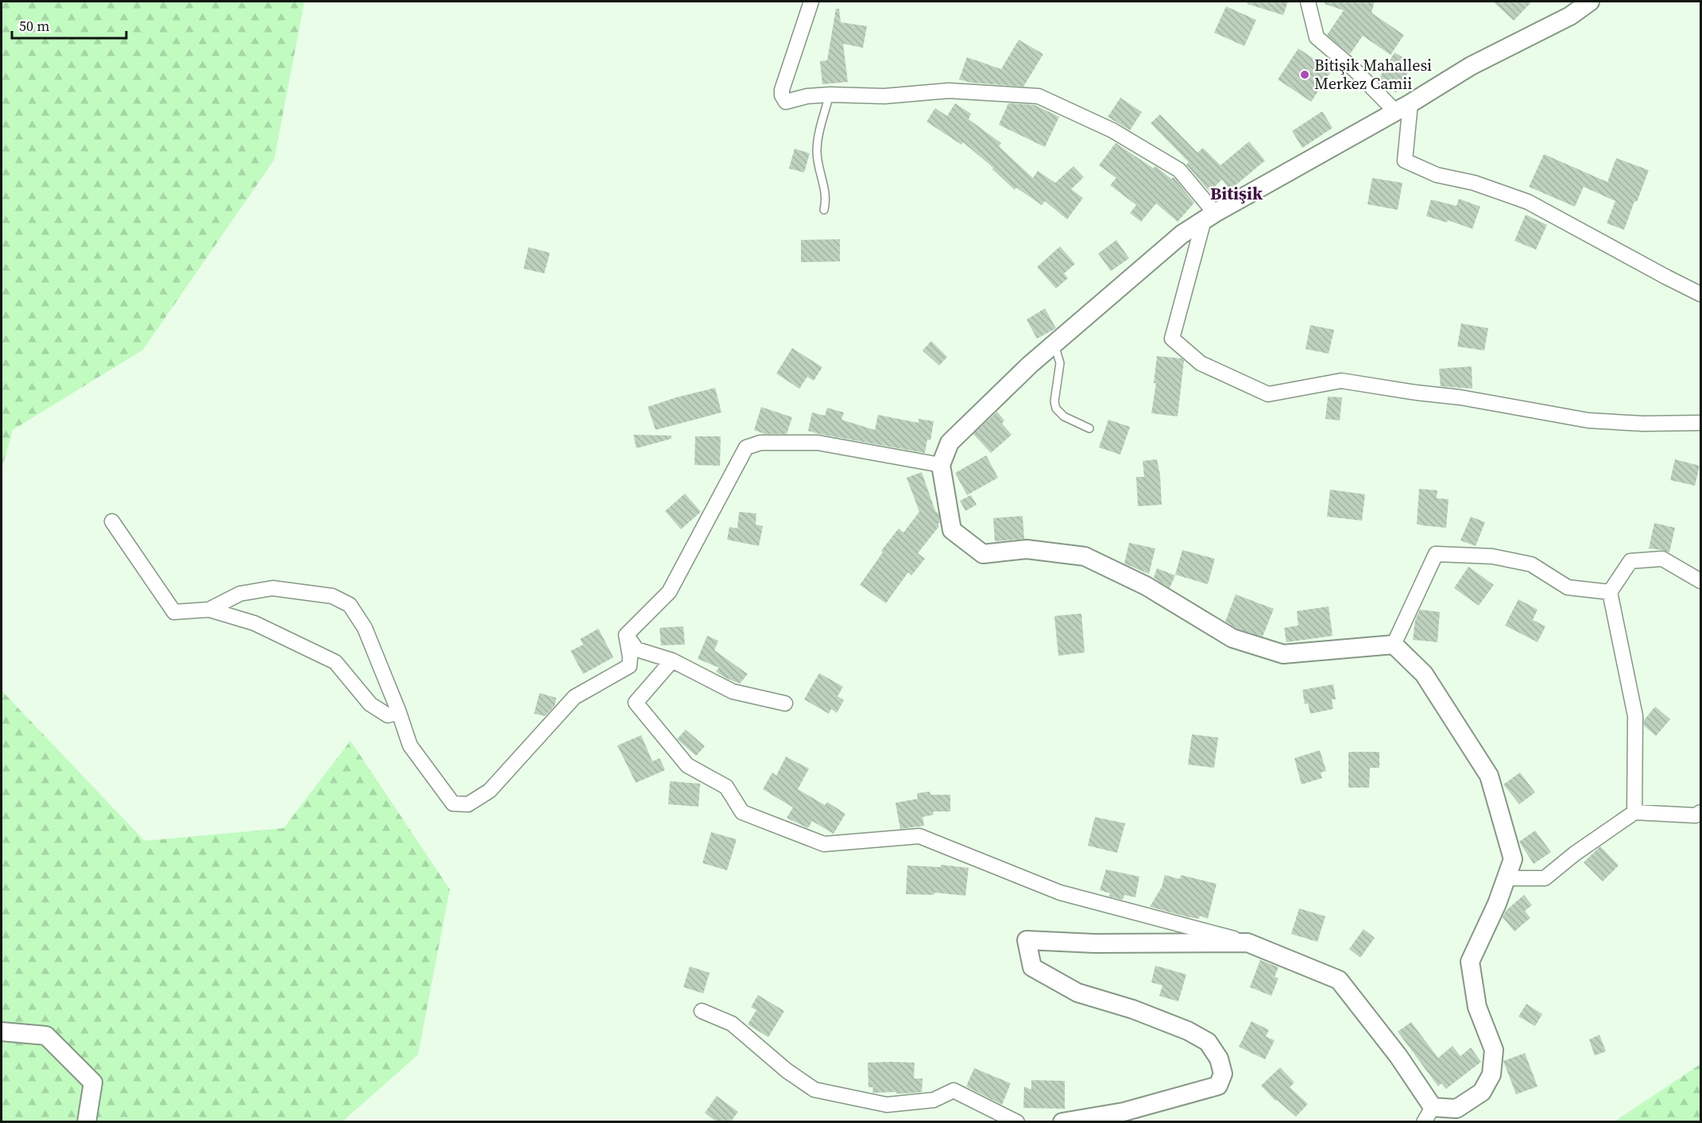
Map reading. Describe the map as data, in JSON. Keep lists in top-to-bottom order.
{
  "districts": ["Bitişik"],
  "places": ["Bitişik Mahallesi Merkez Camii"],
  "scale_bar": "50 m"
}
